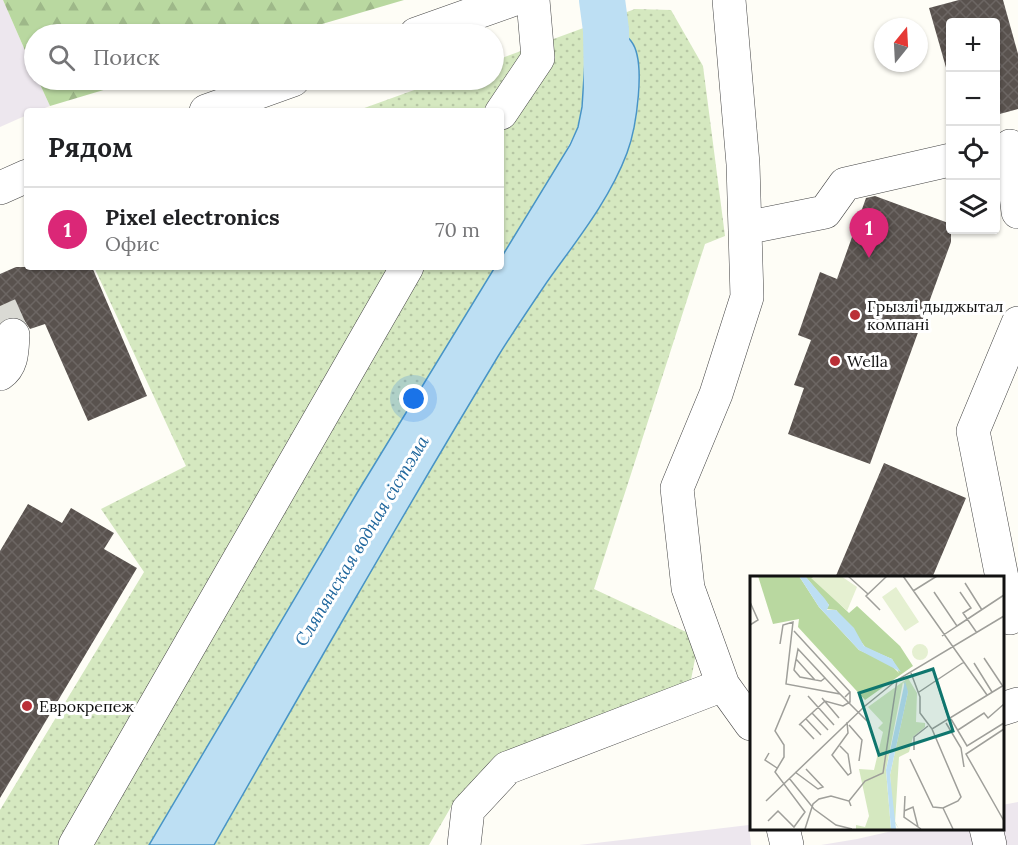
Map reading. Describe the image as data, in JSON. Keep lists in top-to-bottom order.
{
  "water": ["Сляпянская водная сістэма"],
  "places": ["Грызлі дыджытал компані", "Wella", "Еврокрепеж"],
  "north": "top",
  "page": {
    "map_buttons": ["+", "−"],
    "search": "Поиск",
    "heading": "Рядом",
    "list": [
      {
        "mark": "1",
        "name": "Pixel electronics",
        "note": "Офис",
        "value": "70 m"
      }
    ],
    "pins": "1"
  }
}
